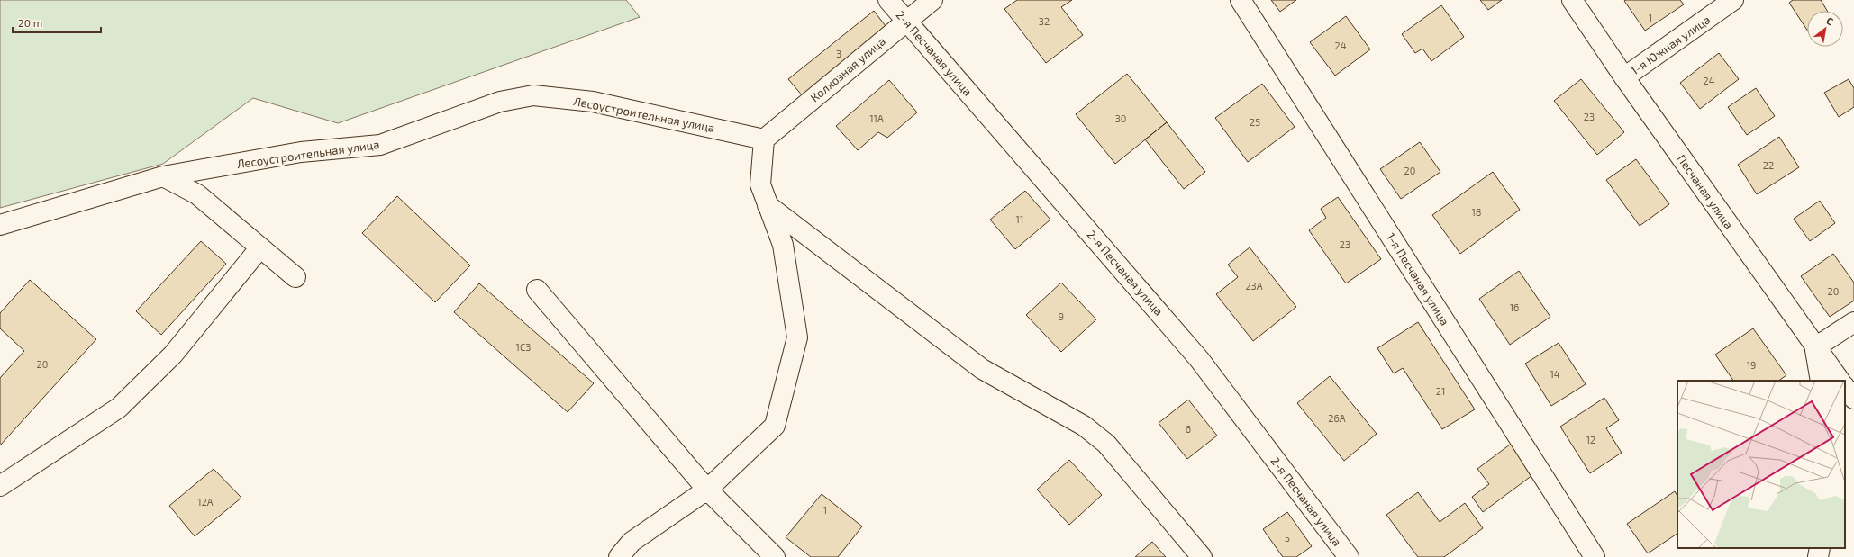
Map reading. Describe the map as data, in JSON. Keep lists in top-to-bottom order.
{
  "streets": {
    "street": [
      "1-я Южная улица",
      "2-я Песчаная улица",
      "Колхозная улица",
      "Лесоустроительная улица",
      "Песчаная улица",
      "1-я Песчаная улица"
    ]
  },
  "crossings": [
    ["1-я Южная улица", "Песчаная улица"],
    ["2-я Песчаная улица", "Колхозная улица"],
    ["Колхозная улица", "Лесоустроительная улица"]
  ],
  "house_numbers": [
    "1",
    "32",
    "24",
    "3",
    "24",
    "23",
    "11А",
    "30",
    "25",
    "22",
    "20",
    "18",
    "11",
    "23",
    "23А",
    "20",
    "16",
    "9",
    "1С3",
    "20",
    "19",
    "14",
    "21",
    "26А",
    "6",
    "12",
    "12А",
    "1",
    "5"
  ],
  "scale_bar": "20 m",
  "north": "top right"
}
